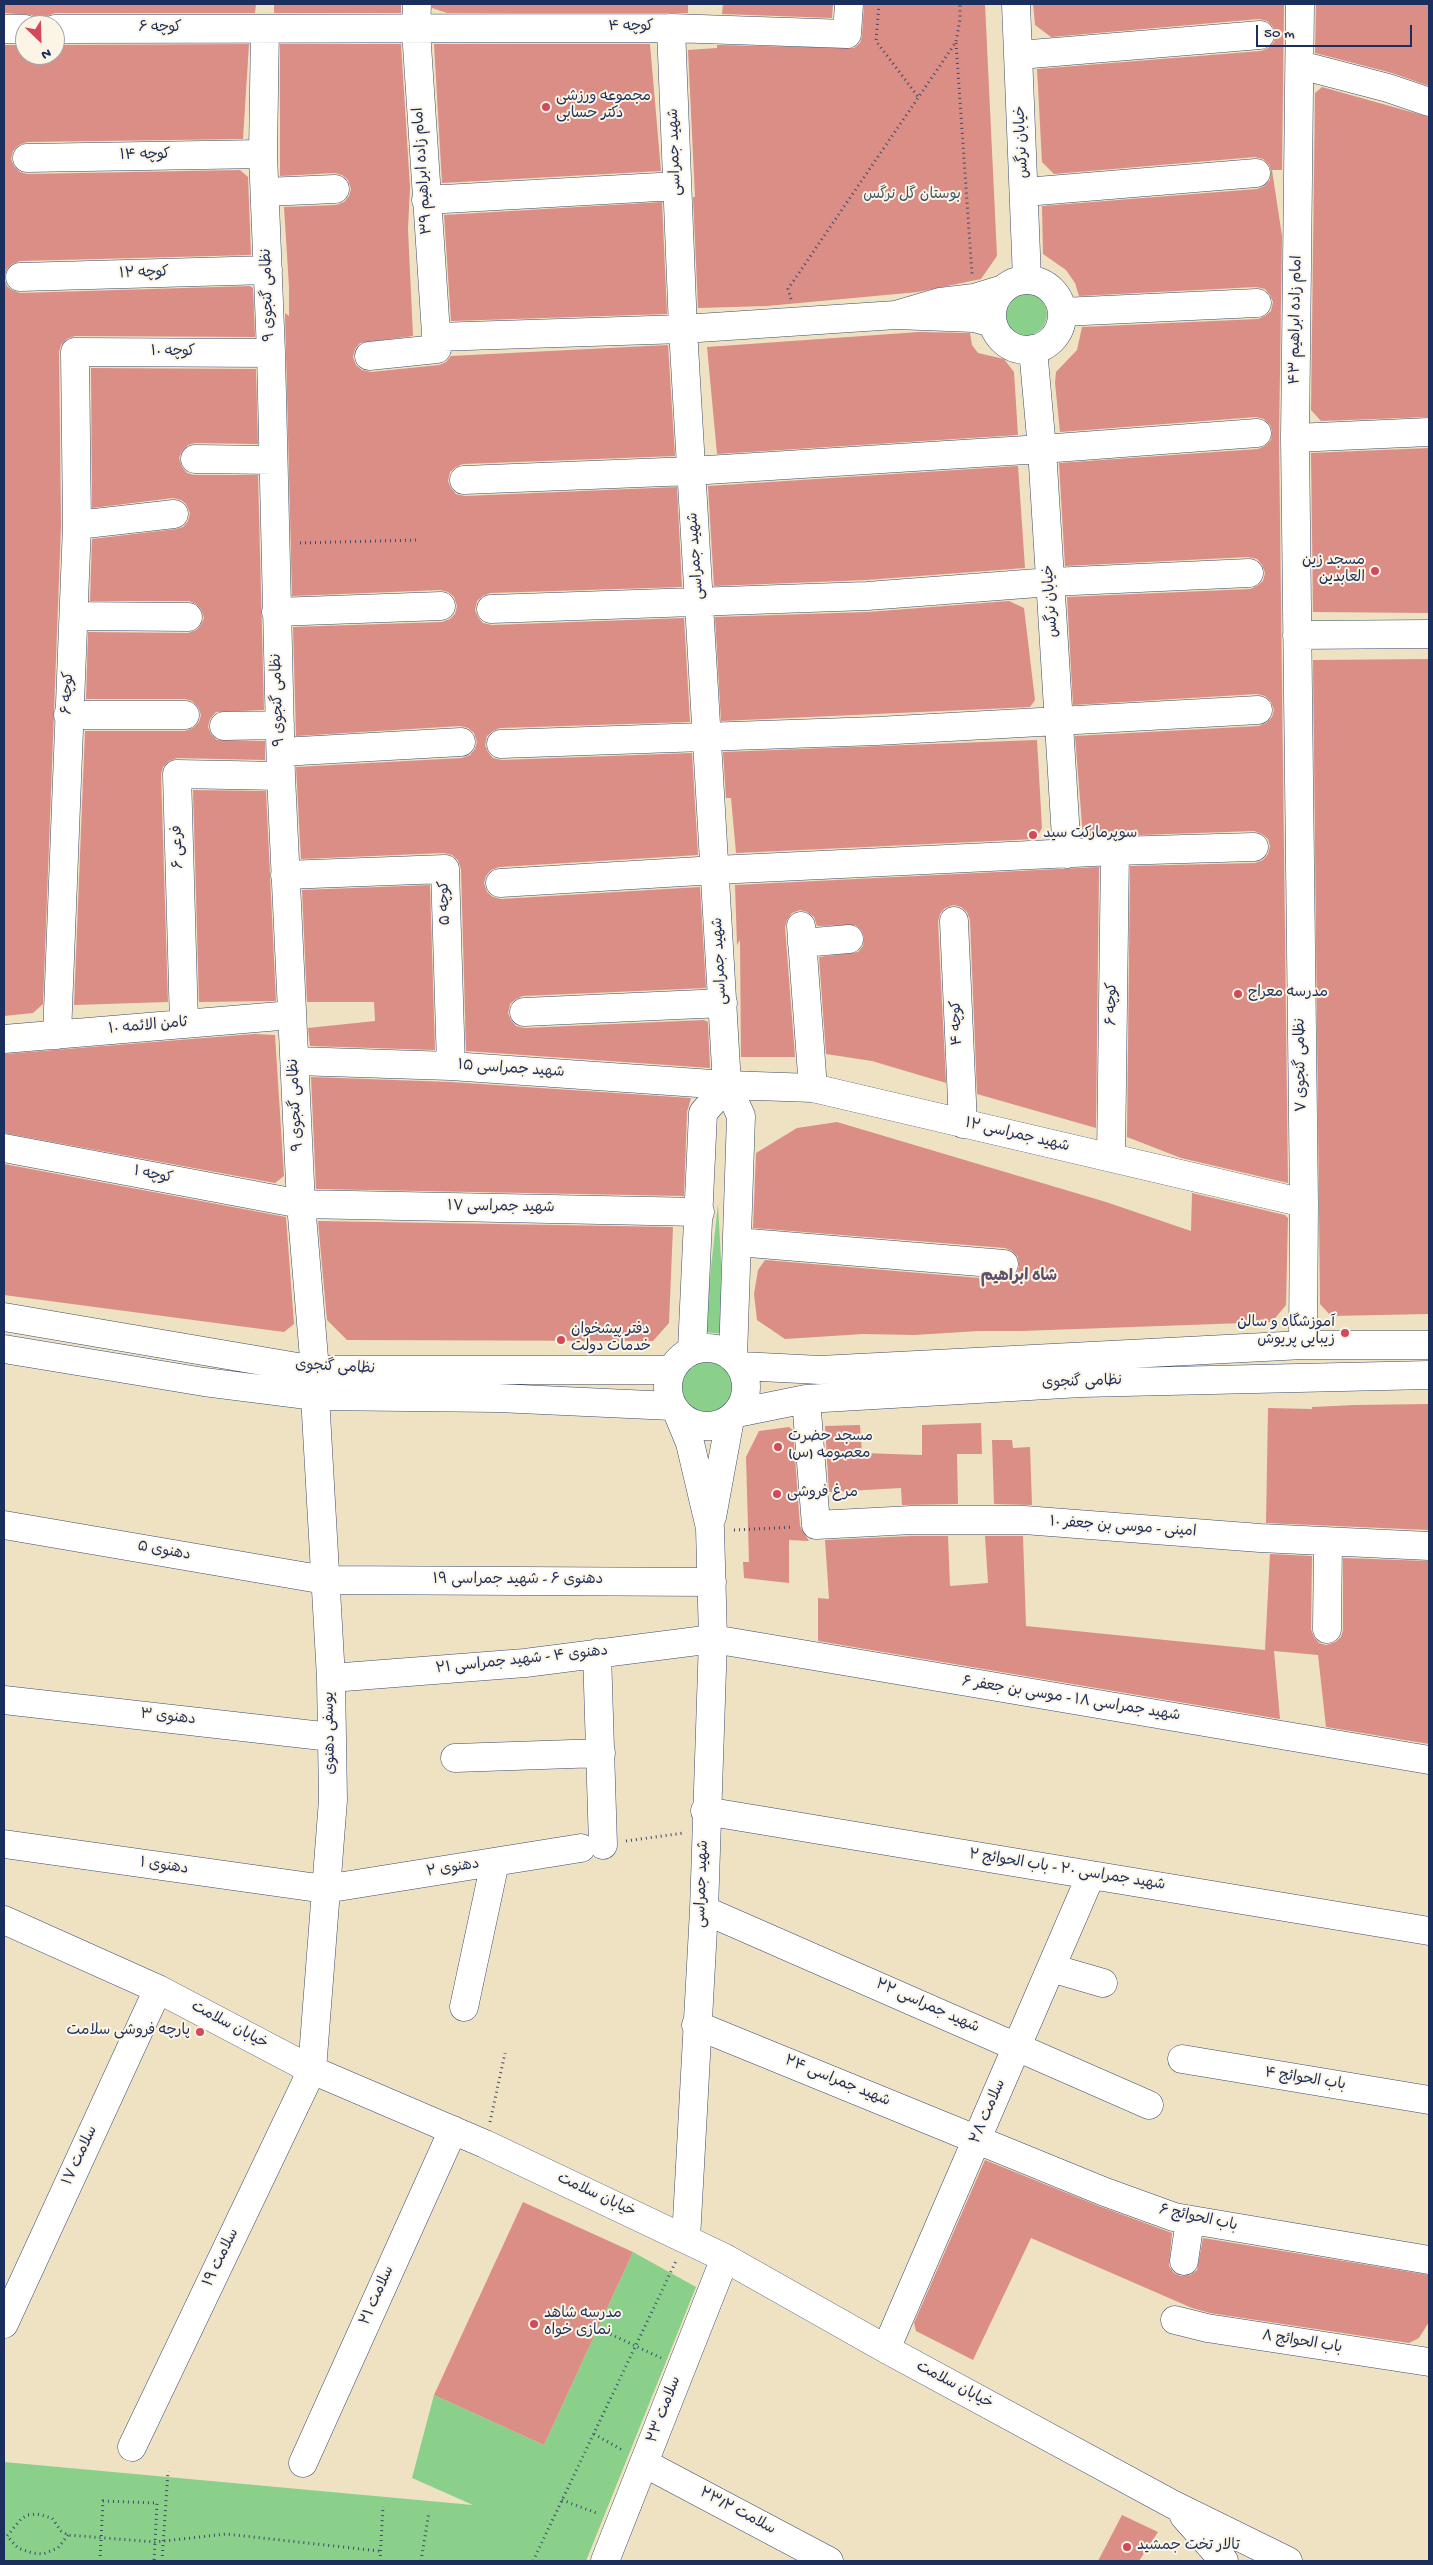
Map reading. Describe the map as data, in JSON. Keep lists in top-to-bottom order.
{
  "streets": {
    "street": [
      "کوچه ۴",
      "کوچه ۶",
      "خیابان نرگس",
      "شهید جمراسی",
      "کوچه ۱۴",
      "امام زاده ابراهیم ۳۹",
      "کوچه ۱۲",
      "نظامی گنجوی ۹",
      "امام زاده ابراهیم ۴۳",
      "کوچه ۱۰",
      "فرعی ۶",
      "کوچه ۵",
      "ثامن الائمه ۱۰",
      "نظامی گنجوی ۷",
      "شهید جمراسی ۱۵",
      "شهید جمراسی ۱۲",
      "کوچه ۱",
      "شهید جمراسی ۱۷",
      "نظامی گنجوی",
      "امینی - موسی بن جعفر ۱۰",
      "دهنوی ۵",
      "دهنوی ۶ - شهید جمراسی ۱۹",
      "دهنوی ۴ - شهید جمراسی ۲۱",
      "شهید جمراسی ۱۸ - موسی بن جعفر ۶",
      "دهنوی ۳",
      "یوسفی دهنوی",
      "دهنوی ۱",
      "دهنوی ۲",
      "شهید جمراسی ۲۰ - باب الحوائج ۲",
      "شهید جمراسی ۲۲",
      "خیابان سلامت",
      "باب الحوائج ۴",
      "شهید جمراسی ۲۴",
      "سلامت ۲۸",
      "سلامت ۱۷",
      "باب الحوائج ۶",
      "سلامت ۱۹",
      "سلامت ۲۱",
      "باب الحوائج ۸",
      "سلامت ۲۳",
      "سلامت ۲۳/۲"
    ]
  },
  "crossings": [
    ["کوچه ۴", "شهید جمراسی"],
    ["کوچه ۴", "امام زاده ابراهیم ۳۹"],
    ["کوچه ۴", "شهید جمراسی ۱۲"],
    ["کوچه ۶", "نظامی گنجوی ۹"],
    ["کوچه ۶", "کوچه ۱۰"],
    ["کوچه ۶", "ثامن الائمه ۱۰"],
    ["کوچه ۶", "شهید جمراسی ۱۲"],
    ["شهید جمراسی", "شهید جمراسی ۱۵"],
    ["شهید جمراسی", "شهید جمراسی ۱۲"],
    ["شهید جمراسی", "نظامی گنجوی"],
    ["شهید جمراسی", "دهنوی ۶ - شهید جمراسی ۱۹"],
    ["شهید جمراسی", "دهنوی ۴ - شهید جمراسی ۲۱"],
    ["شهید جمراسی", "شهید جمراسی ۱۸ - موسی بن جعفر ۶"],
    ["شهید جمراسی", "شهید جمراسی ۲۰ - باب الحوائج ۲"],
    ["شهید جمراسی", "شهید جمراسی ۲۲"],
    ["شهید جمراسی", "خیابان سلامت"],
    ["شهید جمراسی", "شهید جمراسی ۲۴"],
    ["کوچه ۱۴", "نظامی گنجوی ۹"],
    ["کوچه ۱۲", "نظامی گنجوی ۹"],
    ["نظامی گنجوی ۹", "کوچه ۱۰"],
    ["نظامی گنجوی ۹", "فرعی ۶"],
    ["نظامی گنجوی ۹", "کوچه ۵"],
    ["نظامی گنجوی ۹", "ثامن الائمه ۱۰"],
    ["نظامی گنجوی ۹", "شهید جمراسی ۱۵"],
    ["نظامی گنجوی ۹", "کوچه ۱"],
    ["نظامی گنجوی ۹", "شهید جمراسی ۱۷"],
    ["نظامی گنجوی ۹", "نظامی گنجوی"],
    ["نظامی گنجوی ۹", "یوسفی دهنوی"],
    ["امام زاده ابراهیم ۴۳", "نظامی گنجوی ۷"],
    ["فرعی ۶", "ثامن الائمه ۱۰"],
    ["کوچه ۵", "شهید جمراسی ۱۵"],
    ["نظامی گنجوی ۷", "شهید جمراسی ۱۲"],
    ["نظامی گنجوی ۷", "نظامی گنجوی"],
    ["شهید جمراسی ۱۵", "شهید جمراسی ۱۲"],
    ["کوچه ۱", "شهید جمراسی ۱۷"],
    ["نظامی گنجوی", "یوسفی دهنوی"],
    ["دهنوی ۵", "دهنوی ۶ - شهید جمراسی ۱۹"],
    ["دهنوی ۵", "یوسفی دهنوی"],
    ["دهنوی ۶ - شهید جمراسی ۱۹", "یوسفی دهنوی"],
    ["دهنوی ۴ - شهید جمراسی ۲۱", "شهید جمراسی ۱۸ - موسی بن جعفر ۶"],
    ["دهنوی ۴ - شهید جمراسی ۲۱", "یوسفی دهنوی"],
    ["دهنوی ۳", "یوسفی دهنوی"],
    ["یوسفی دهنوی", "دهنوی ۱"],
    ["یوسفی دهنوی", "دهنوی ۲"],
    ["یوسفی دهنوی", "خیابان سلامت"],
    ["یوسفی دهنوی", "سلامت ۱۹"],
    ["دهنوی ۱", "دهنوی ۲"],
    ["شهید جمراسی ۲۰ - باب الحوائج ۲", "سلامت ۲۸"],
    ["شهید جمراسی ۲۲", "سلامت ۲۸"],
    ["خیابان سلامت", "سلامت ۲۸"],
    ["خیابان سلامت", "سلامت ۱۷"],
    ["خیابان سلامت", "سلامت ۱۹"],
    ["خیابان سلامت", "سلامت ۲۱"],
    ["خیابان سلامت", "سلامت ۲۳"],
    ["شهید جمراسی ۲۴", "سلامت ۲۸"],
    ["شهید جمراسی ۲۴", "باب الحوائج ۶"],
    ["سلامت ۲۸", "باب الحوائج ۶"],
    ["سلامت ۲۳", "سلامت ۲۳/۲"]
  ],
  "districts": ["شاه ابراهیم"],
  "parks": ["بوستان گل نرگس"],
  "places": [
    "مجموعه ورزشی دکتر حسابی",
    "مسجد زین العابدین",
    "سوپرمارکت سید",
    "مدرسه معراج",
    "آموزشگاه و سالن زیبایی پریوش",
    "دفتر پیشخوان خدمات دولت",
    "مسجد حضرت معصومه (س)",
    "مرغ فروشی",
    "پارچه فروشی سلامت",
    "مدرسه شاهد نمازی خواه",
    "تالار تخت جمشید"
  ],
  "scale_bar": "50 m",
  "north": "bottom right"
}
